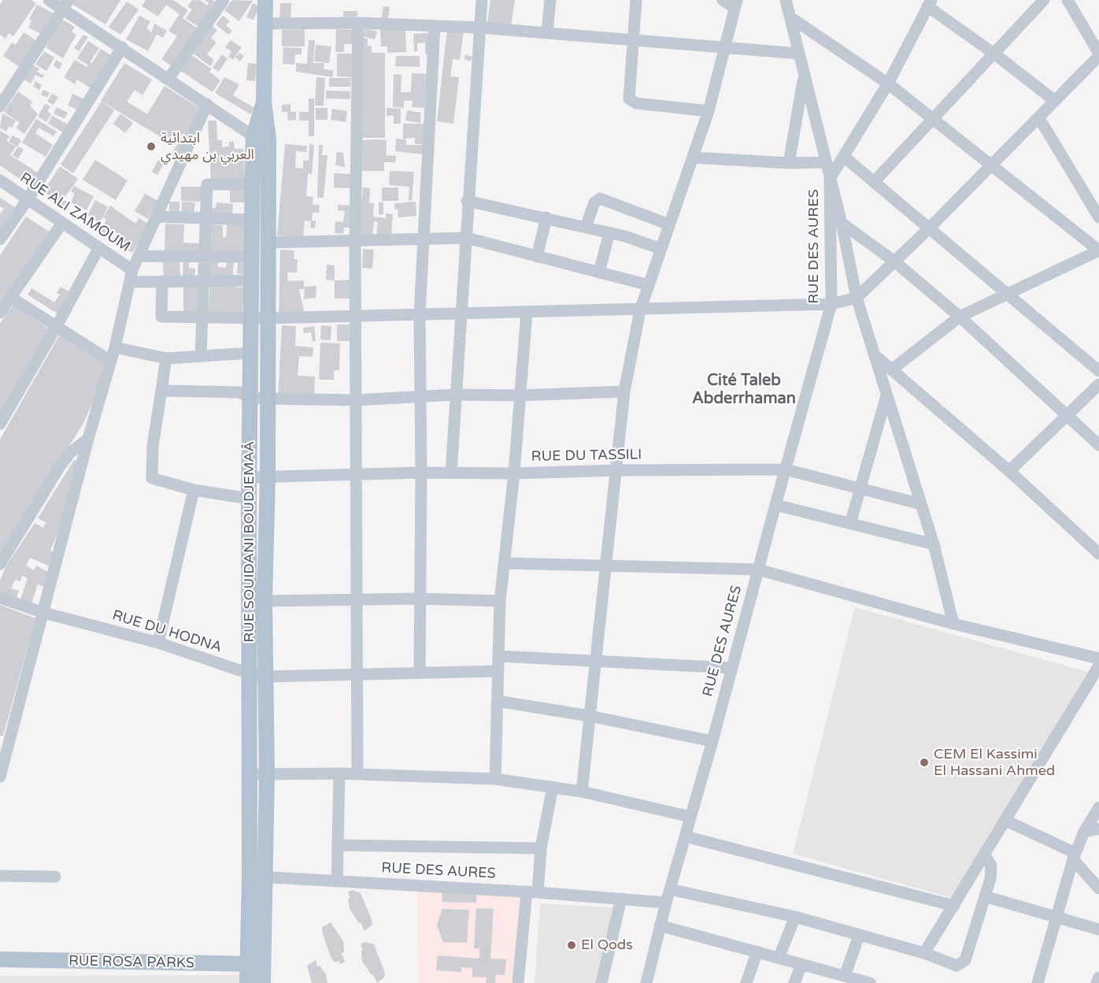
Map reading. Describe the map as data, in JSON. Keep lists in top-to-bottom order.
{
  "streets": {
    "main road": ["RUE SOUIDANI BOUDJEMAÂ", "RUE ROSA PARKS"],
    "street": [
      "RUE ALI ZAMOUM",
      "RUE DES AURES",
      "RUE DU TASSILI",
      "RUE DU HODNA"
    ]
  },
  "crossings": [
    ["RUE DES AURES", "RUE DU TASSILI"],
    ["RUE DES AURES", "RUE SOUIDANI BOUDJEMAÂ"],
    ["RUE DU TASSILI", "RUE SOUIDANI BOUDJEMAÂ"],
    ["RUE SOUIDANI BOUDJEMAÂ", "RUE DU HODNA"],
    ["RUE SOUIDANI BOUDJEMAÂ", "RUE ROSA PARKS"]
  ],
  "districts": ["Cité Taleb Abderrhaman"],
  "places": ["ابتدائية العربي بن مهيدي", "CEM El Kassimi El Hassani Ahmed", "El Qods"]
}
